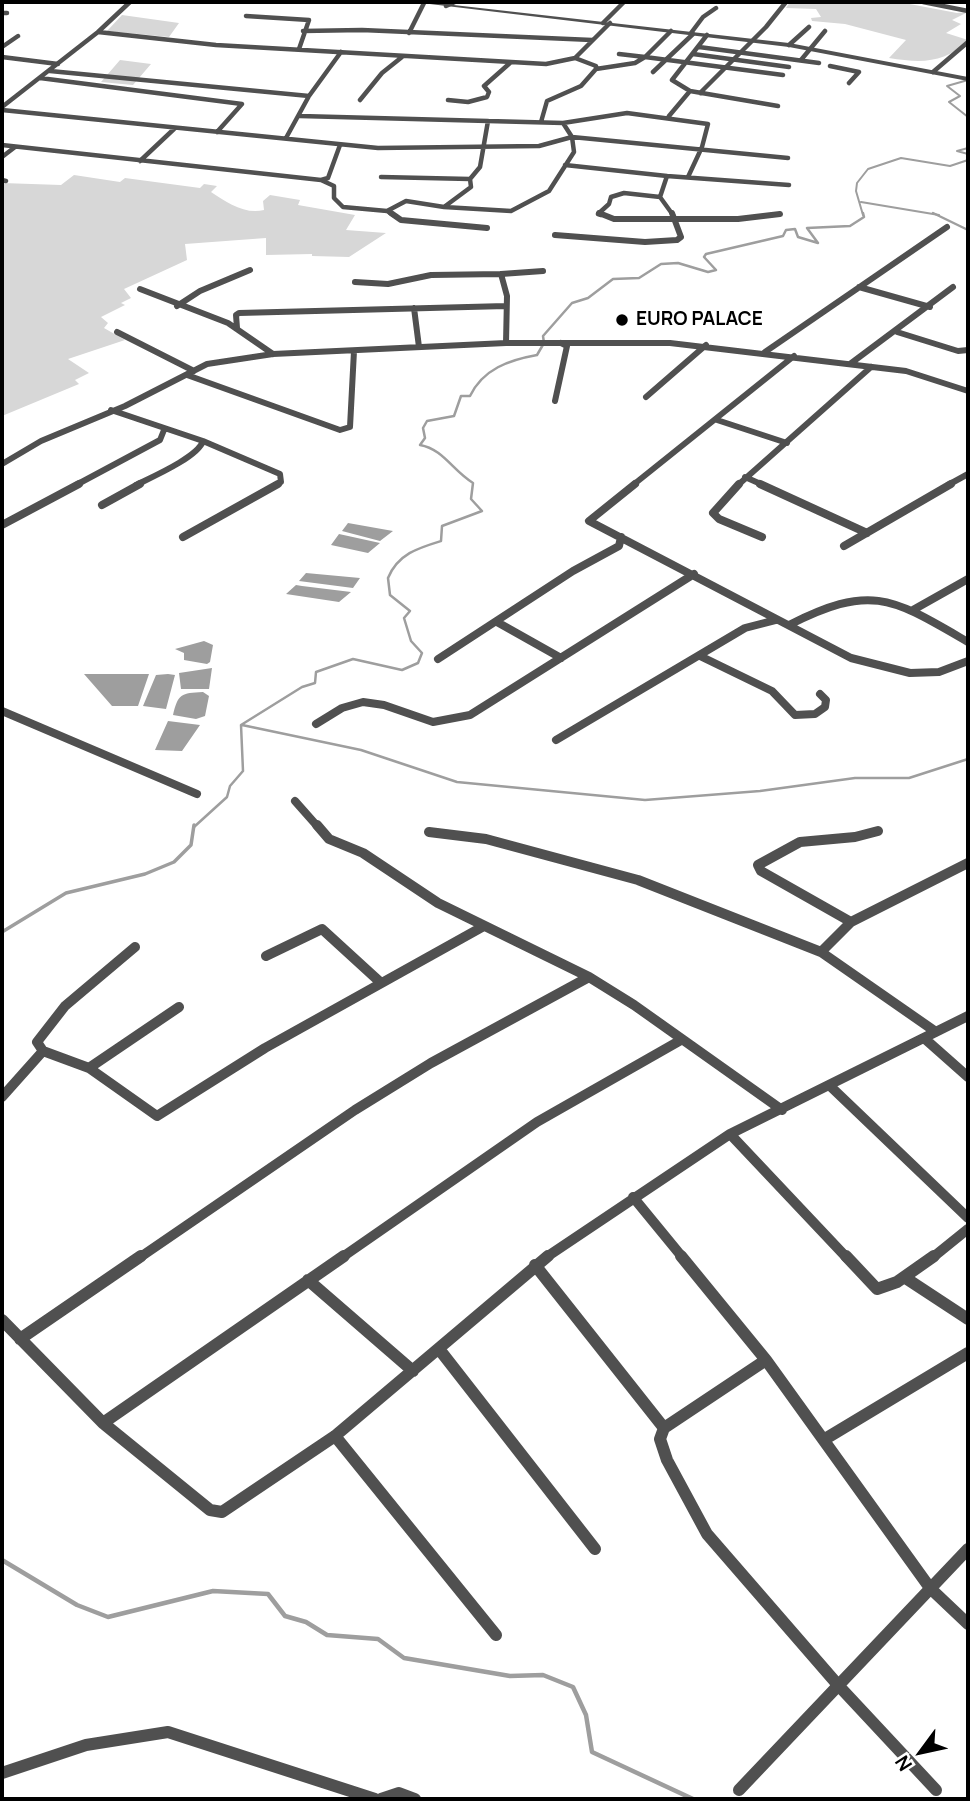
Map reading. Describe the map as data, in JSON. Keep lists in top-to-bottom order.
{
  "places": ["EURO PALACE"],
  "north": "bottom left"
}
